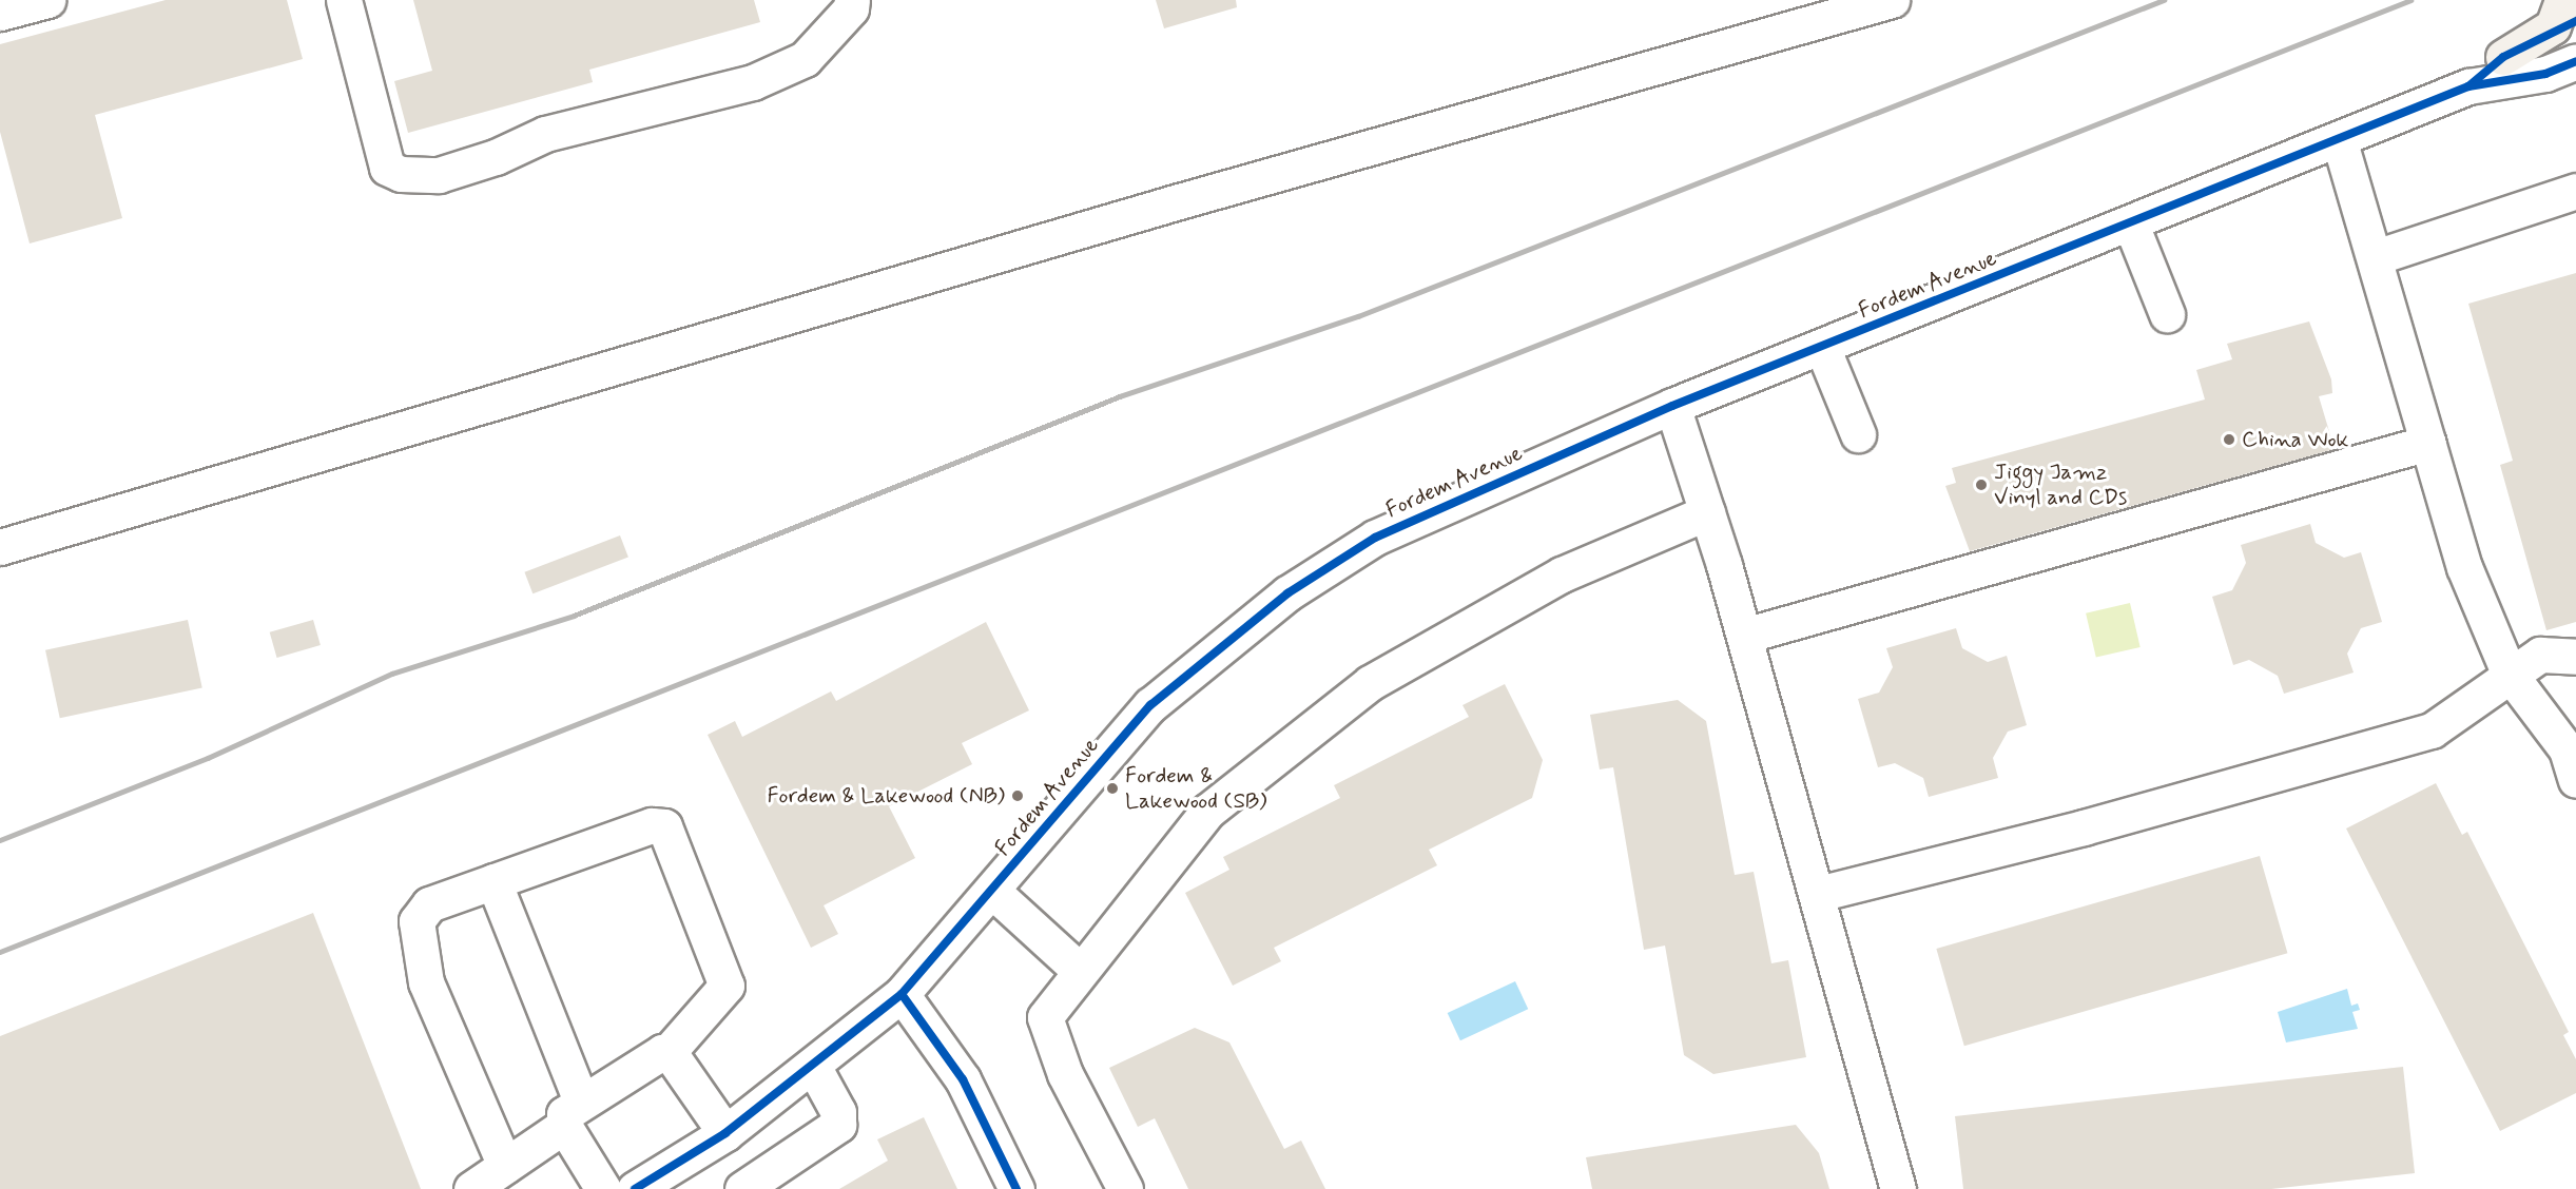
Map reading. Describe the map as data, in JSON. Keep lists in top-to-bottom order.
{
  "streets": {
    "street": ["Fordem Avenue"]
  },
  "places": [
    "China Wok",
    "Jiggy Jamz Vinyl and CDs",
    "Fordem & Lakewood (SB)",
    "Fordem & Lakewood (NB)"
  ]
}
